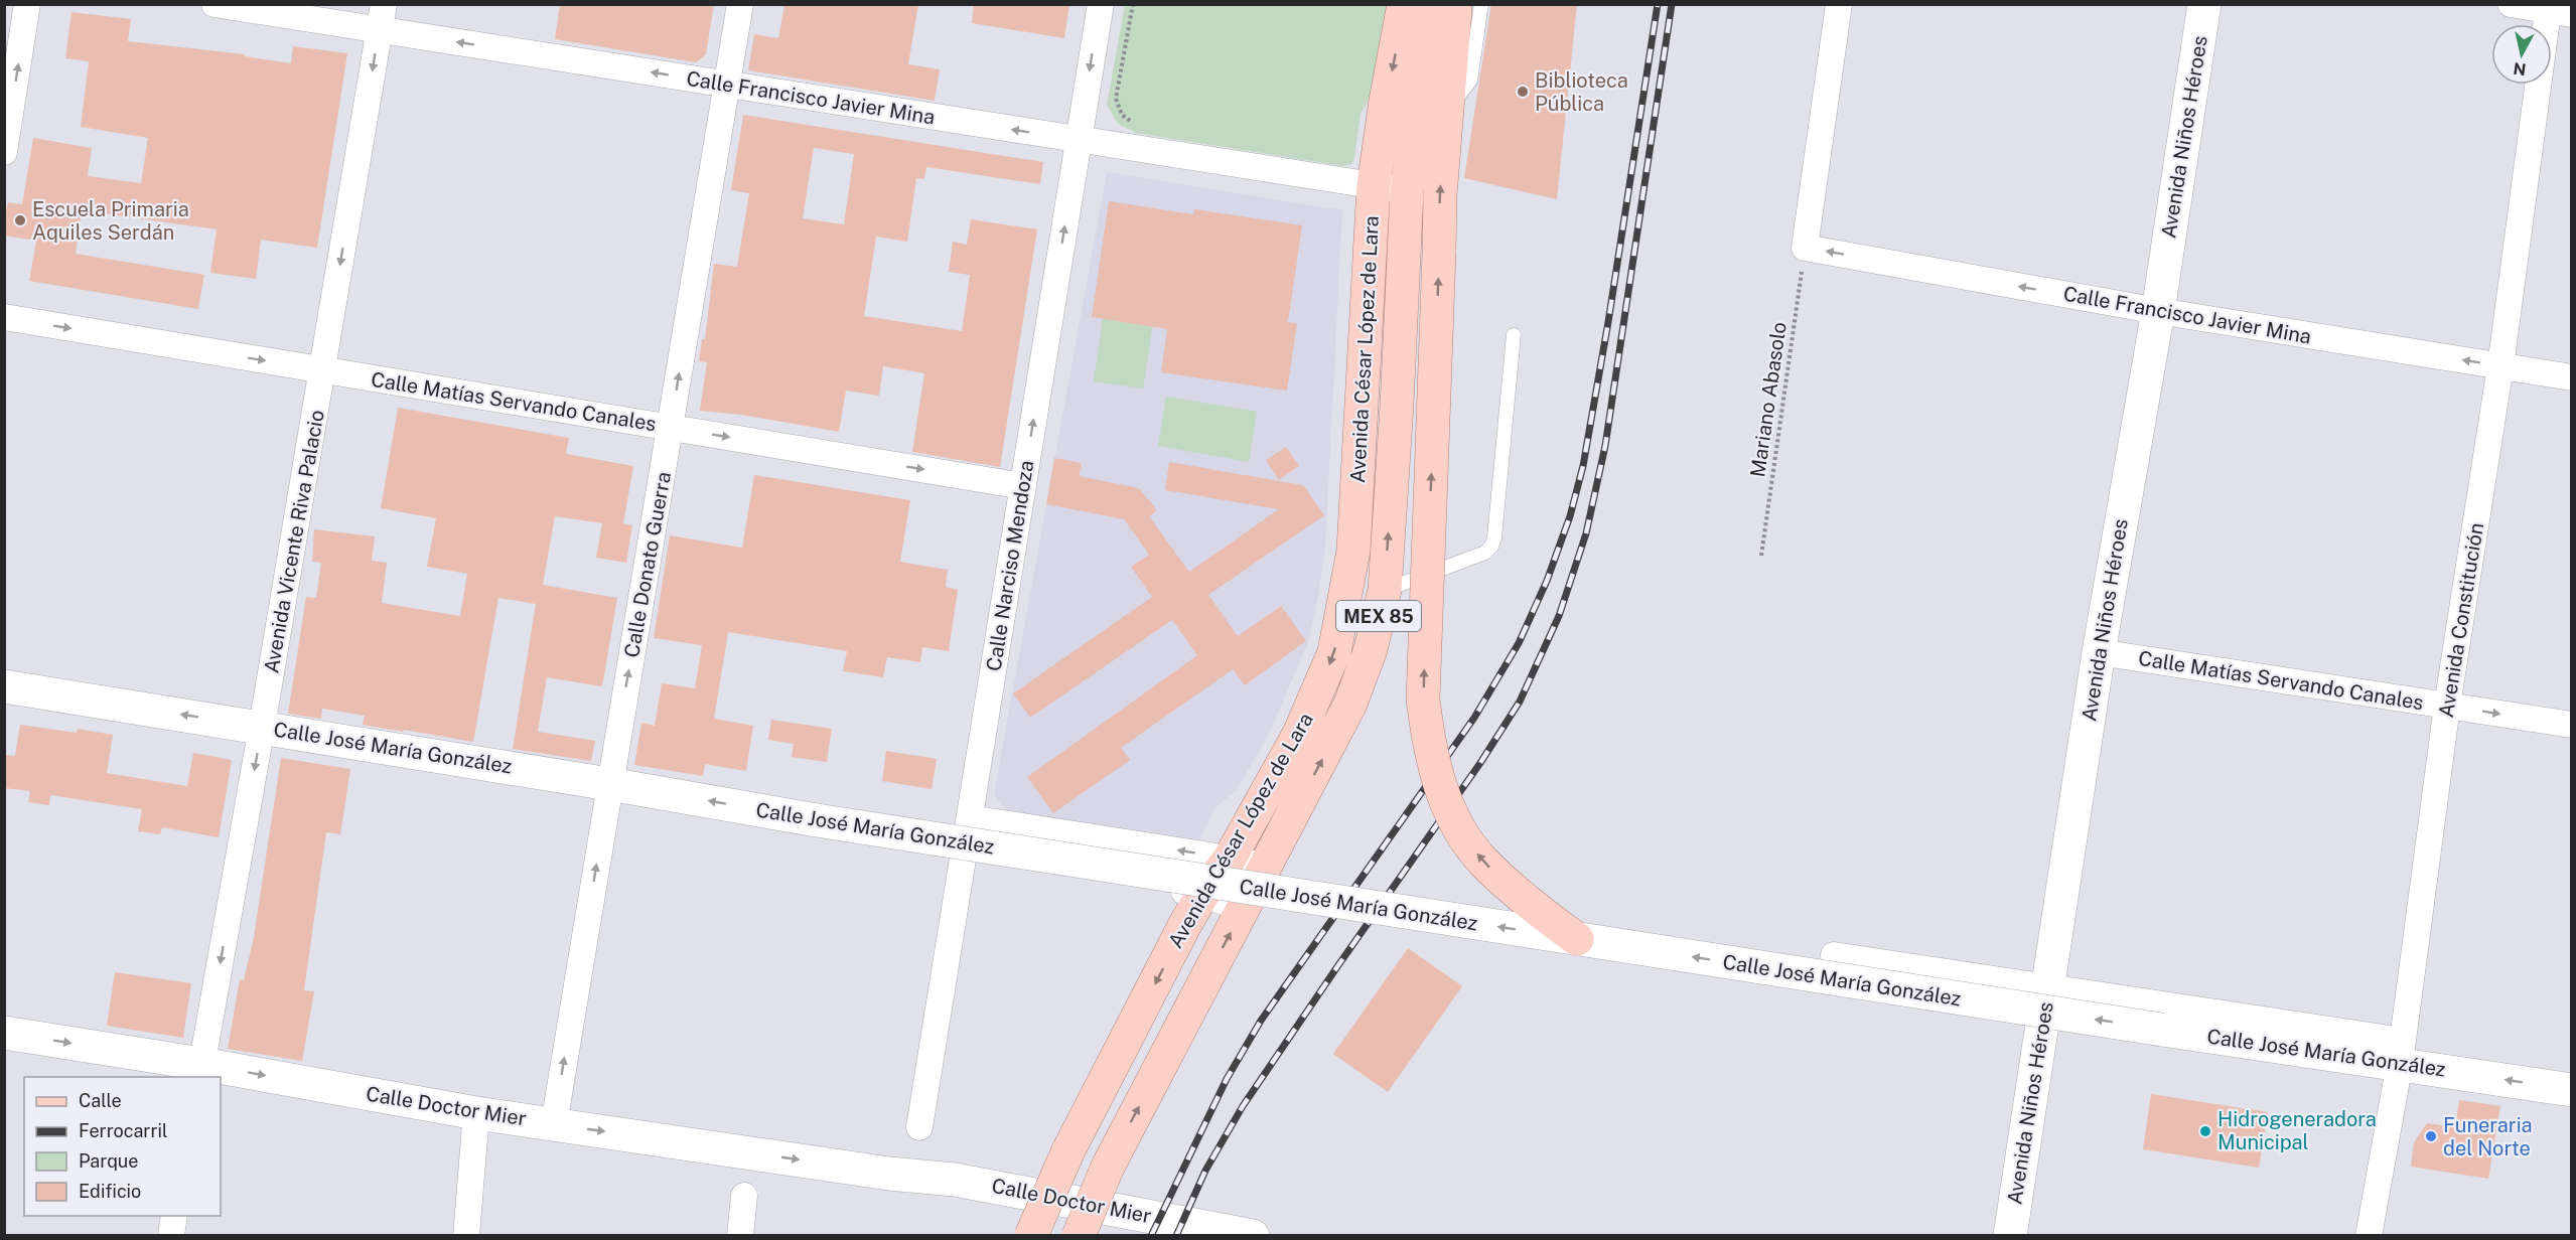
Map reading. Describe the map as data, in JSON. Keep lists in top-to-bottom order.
{
  "streets": {
    "main road": [
      "Avenida Niños Héroes",
      "Avenida César López de Lara",
      "MEX 85",
      "Calle José María González",
      "Calle Doctor Mier"
    ],
    "street": [
      "Calle Francisco Javier Mina",
      "Calle Matías Servando Canales",
      "Avenida Vicente Riva Palacio",
      "Calle Donato Guerra",
      "Calle Narciso Mendoza",
      "Avenida Constitución"
    ],
    "path": ["Mariano Abasolo"]
  },
  "crossings": [
    ["Calle Francisco Javier Mina", "Avenida Niños Héroes"],
    ["Calle Francisco Javier Mina", "Avenida César López de Lara"],
    ["Calle Francisco Javier Mina", "Mariano Abasolo"],
    ["Calle Francisco Javier Mina", "Avenida Vicente Riva Palacio"],
    ["Calle Francisco Javier Mina", "Calle Donato Guerra"],
    ["Calle Francisco Javier Mina", "Calle Narciso Mendoza"],
    ["Calle Francisco Javier Mina", "Avenida Constitución"],
    ["Avenida Niños Héroes", "Calle Matías Servando Canales"],
    ["Calle Matías Servando Canales", "Avenida Vicente Riva Palacio"],
    ["Calle Matías Servando Canales", "Calle Donato Guerra"],
    ["Calle Matías Servando Canales", "Calle Narciso Mendoza"],
    ["Calle Matías Servando Canales", "Avenida Constitución"],
    ["Avenida Vicente Riva Palacio", "Calle José María González"],
    ["Avenida Vicente Riva Palacio", "Calle Doctor Mier"],
    ["Calle Donato Guerra", "Calle José María González"],
    ["Calle Donato Guerra", "Calle Doctor Mier"],
    ["Avenida Constitución", "Calle José María González"]
  ],
  "one_way": [
    "Calle Francisco Javier Mina",
    "Calle Matías Servando Canales",
    "Avenida Vicente Riva Palacio",
    "Calle Donato Guerra",
    "Calle José María González",
    "Calle Doctor Mier"
  ],
  "places": [
    "Biblioteca Pública",
    "Escuela Primaria Aquiles Serdán",
    "Hidrogeneradora Municipal",
    "Funeraria del Norte"
  ],
  "legend": [
    "Calle",
    "Ferrocarril",
    "Parque",
    "Edificio"
  ],
  "north": "bottom"
}
